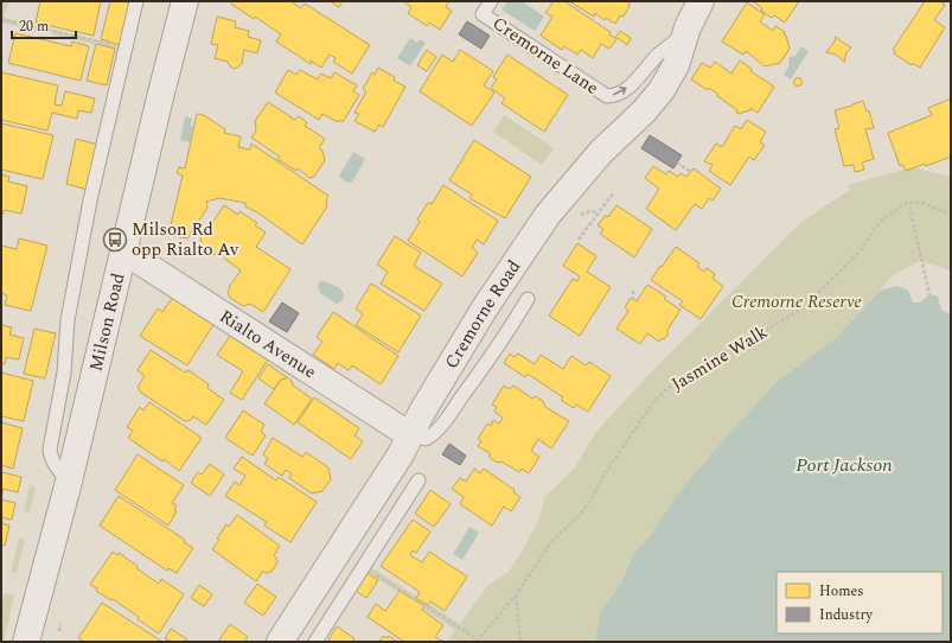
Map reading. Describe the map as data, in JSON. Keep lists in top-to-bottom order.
{
  "streets": {
    "street": ["Cremorne Road", "Milson Road", "Rialto Avenue"],
    "lane": ["Cremorne Lane"],
    "path": ["Jasmine Walk"]
  },
  "crossings": [
    ["Cremorne Lane", "Cremorne Road"],
    ["Cremorne Road", "Rialto Avenue"],
    ["Milson Road", "Rialto Avenue"]
  ],
  "water": ["Port Jackson"],
  "parks": ["Cremorne Reserve"],
  "places": {
    "bus stop": ["Milson Rd opp Rialto Av"]
  },
  "legend": ["Homes", "Industry"],
  "scale_bar": "20 m"
}
